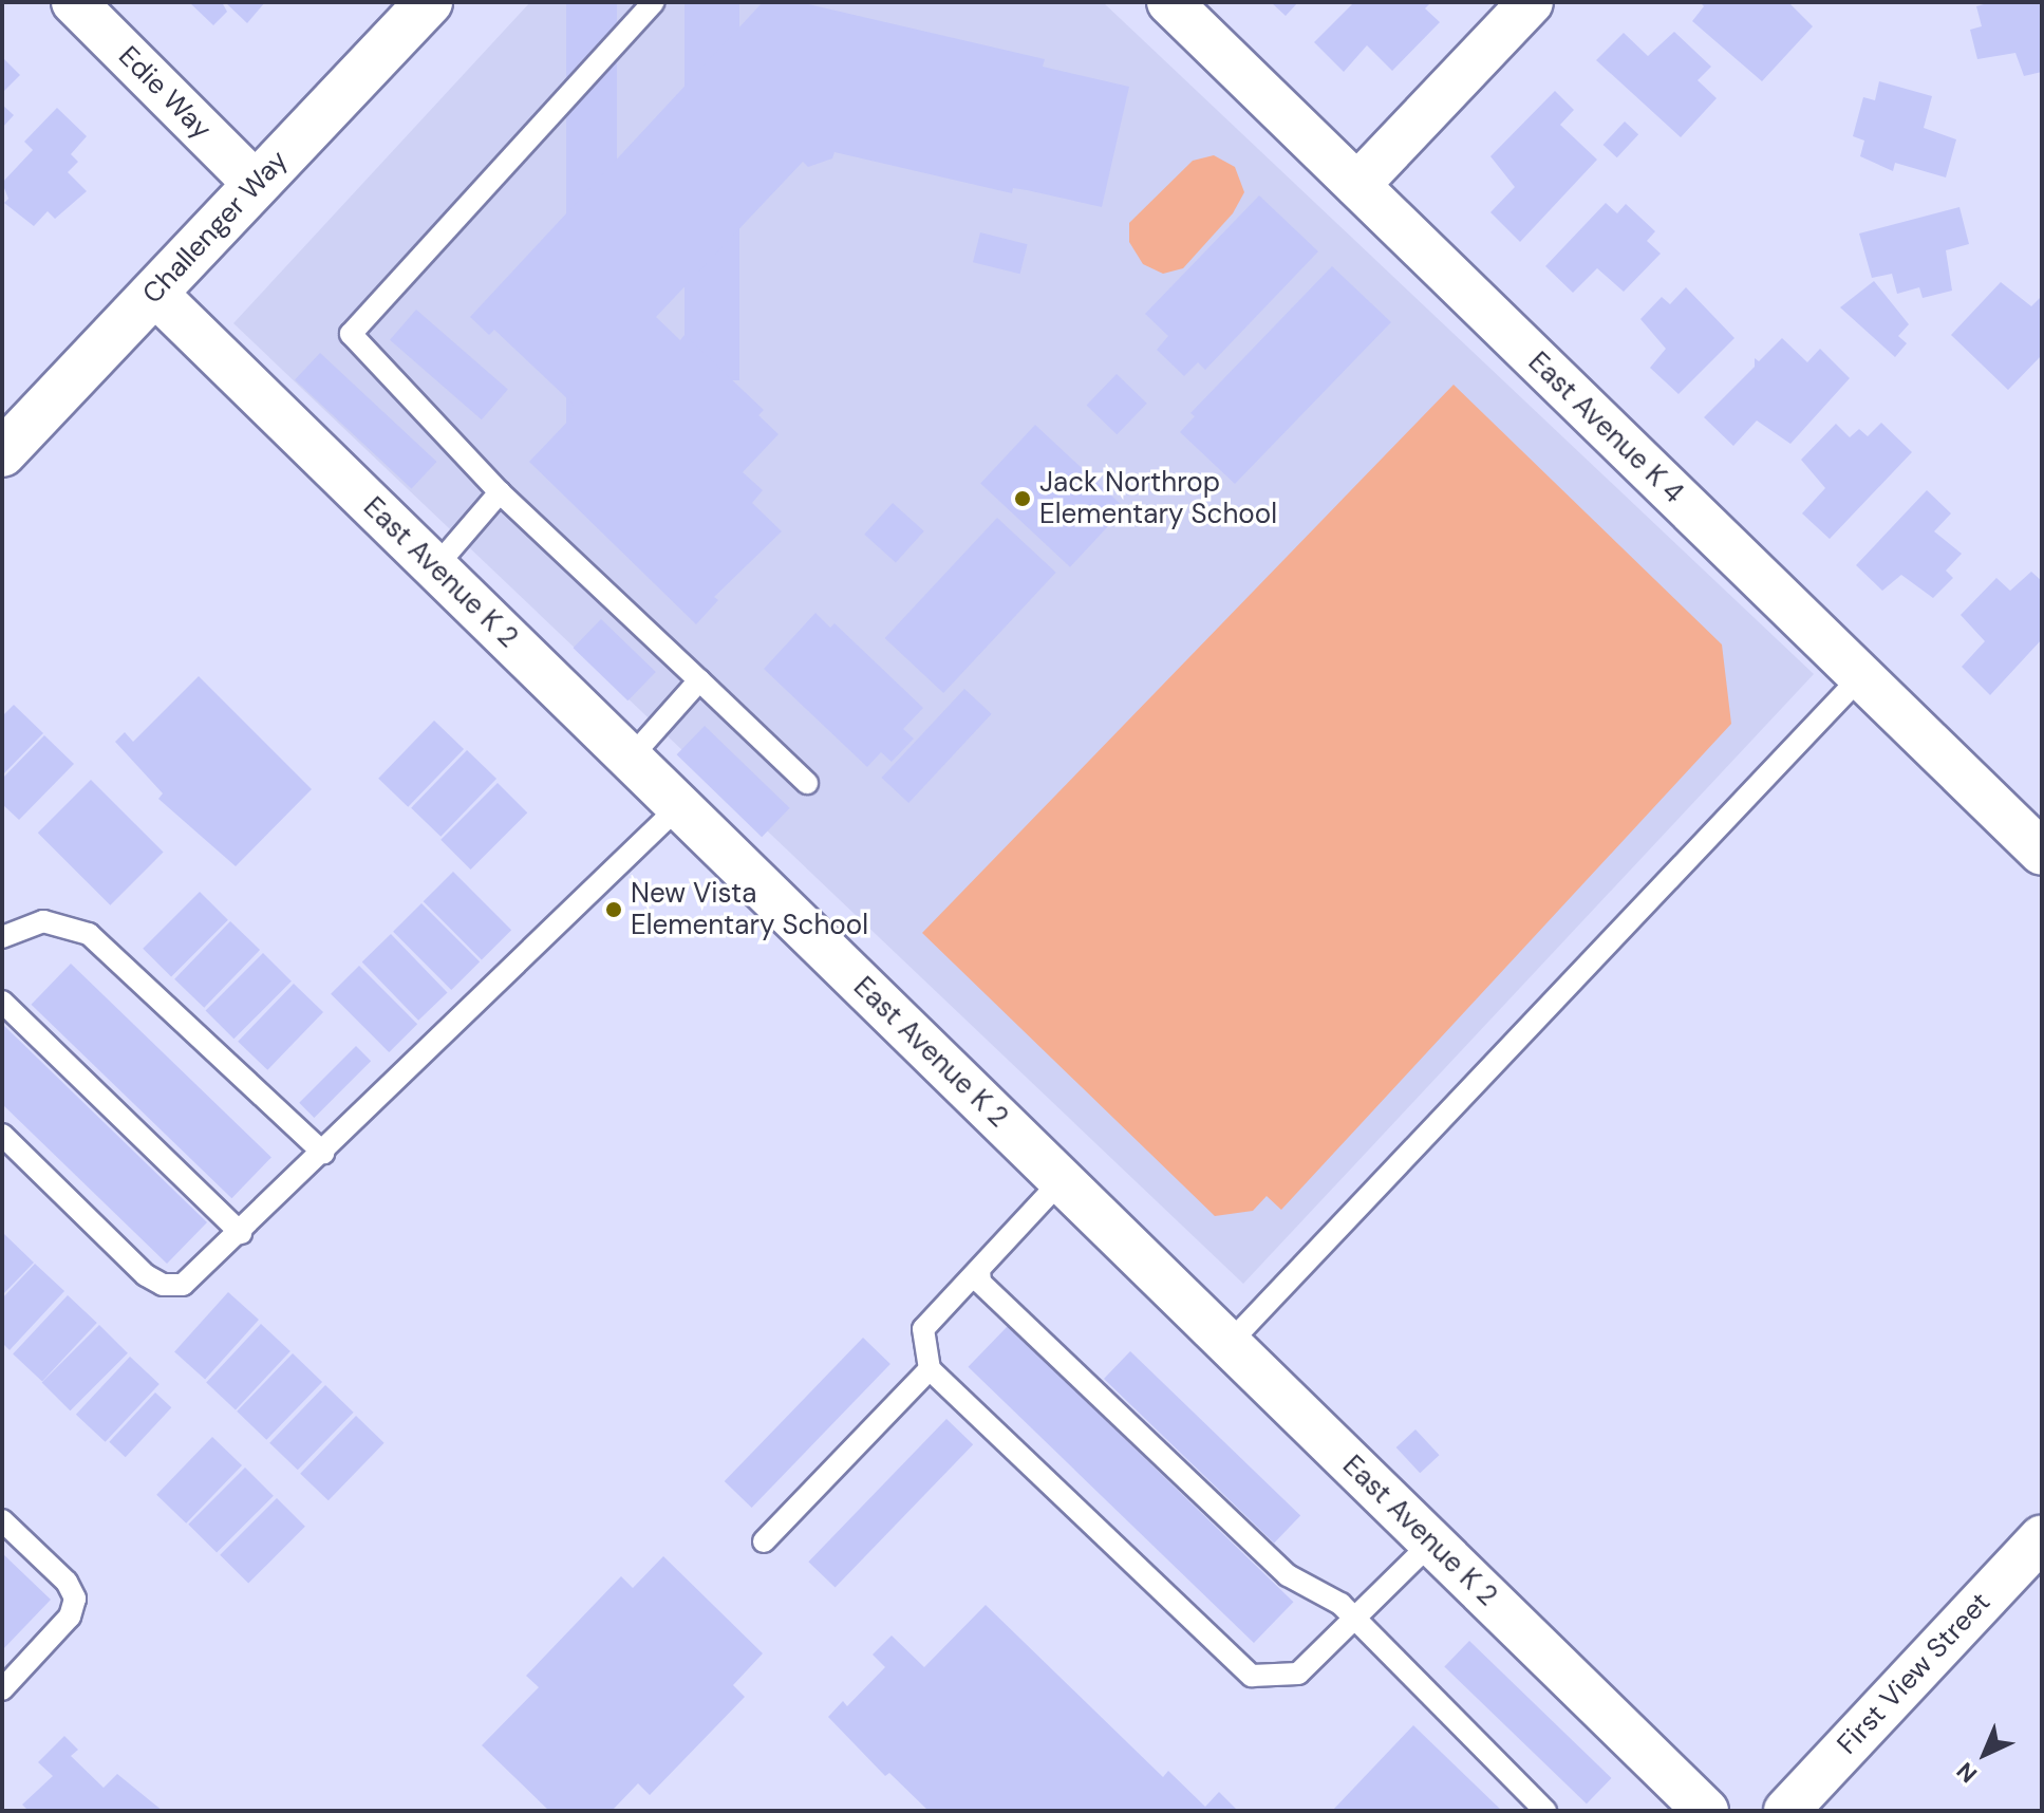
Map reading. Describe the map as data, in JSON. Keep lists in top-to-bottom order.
{
  "streets": {
    "main road": ["Challenger Way"],
    "street": [
      "Edie Way",
      "East Avenue K 4",
      "East Avenue K 2",
      "First View Street"
    ]
  },
  "crossings": [
    ["Edie Way", "Challenger Way"],
    ["Challenger Way", "East Avenue K 2"]
  ],
  "places": ["Jack Northrop Elementary School", "New Vista Elementary School"],
  "north": "bottom left"
}
